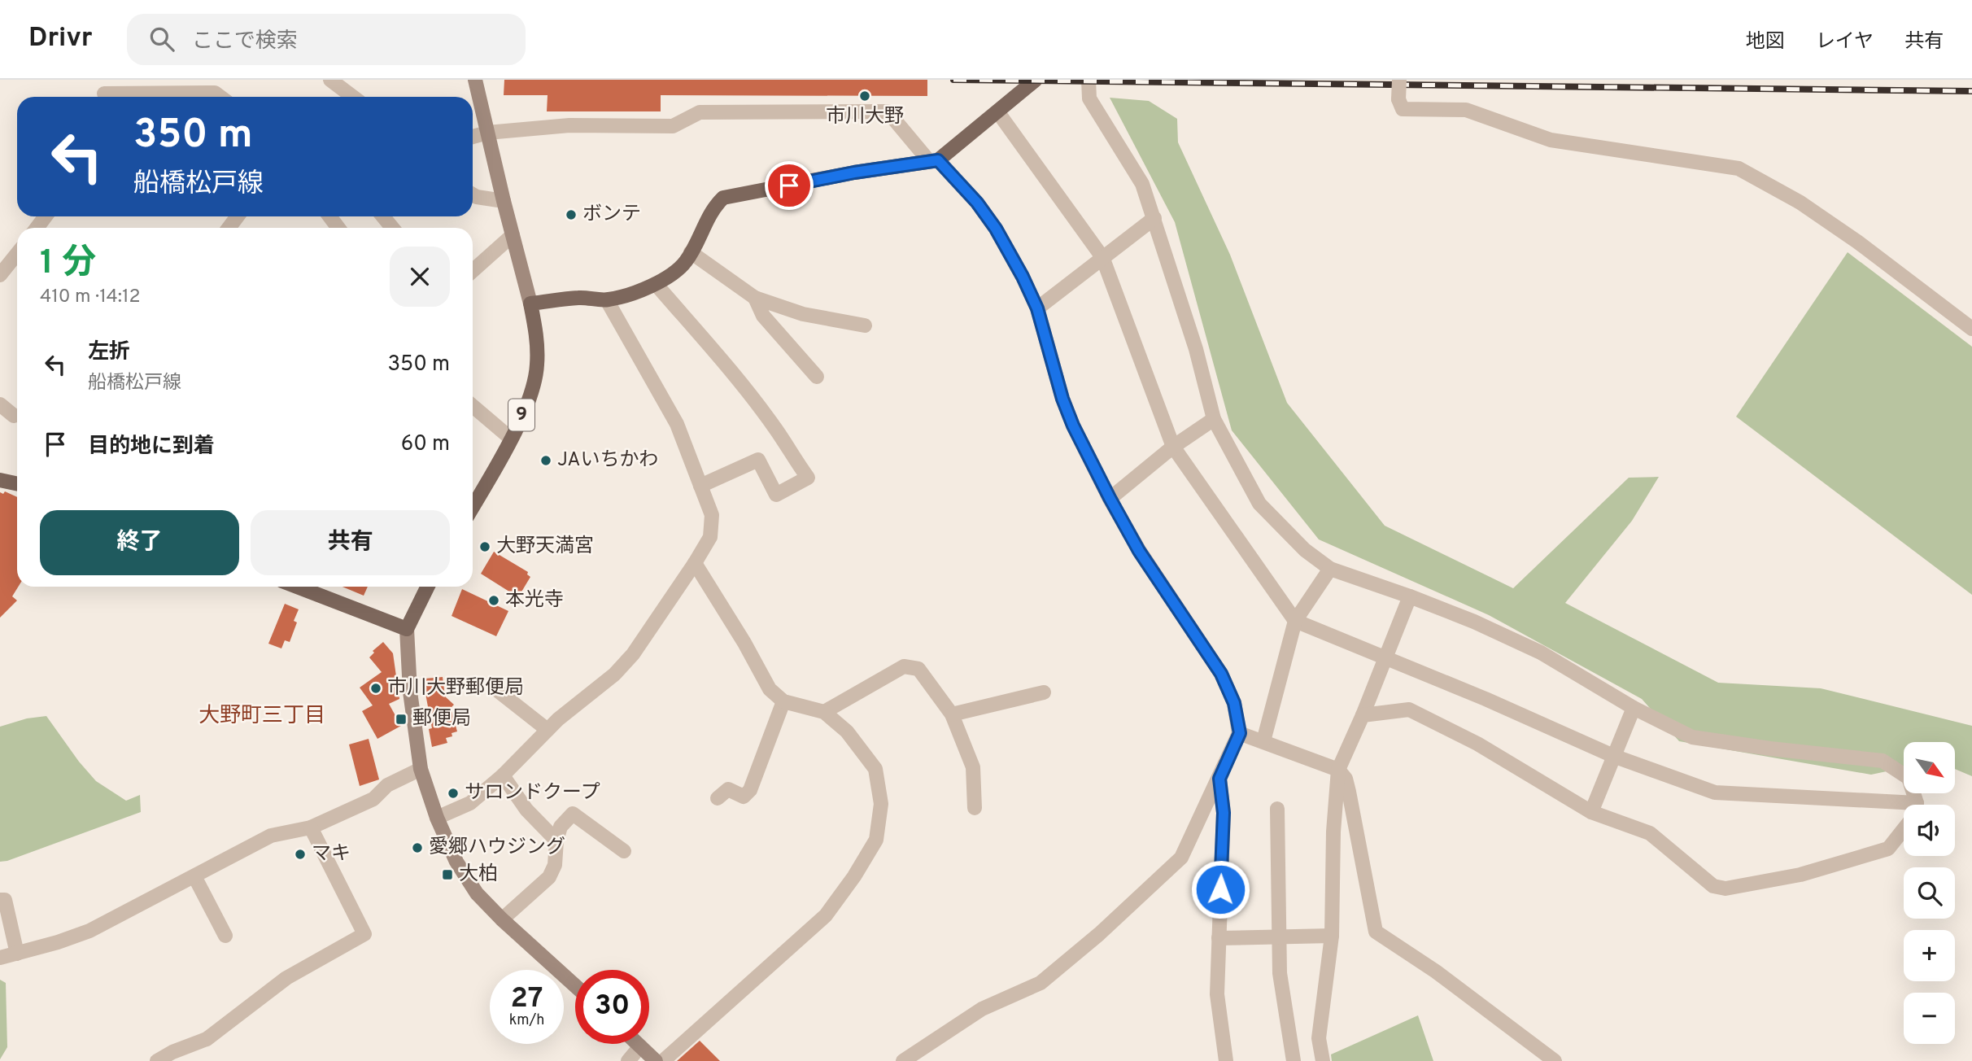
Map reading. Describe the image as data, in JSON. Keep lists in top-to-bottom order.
{
  "streets": {
    "main road": ["9"]
  },
  "districts": ["大野町三丁目"],
  "places": {
    "other": [
      "市川大野",
      "ボンテ",
      "JAいちかわ",
      "大野天満宮",
      "本光寺",
      "市川大野郵便局",
      "サロンドクープ",
      "愛郷ハウジング",
      "マキ"
    ],
    "transit": ["郵便局", "大柏"]
  },
  "north": "bottom right",
  "page": {
    "header": "Drivr",
    "search": "ここで検索",
    "nav": ["地図", "レイヤ", "共有"],
    "turn": ["350 m", "船橋松戸線"],
    "heading": ["1 分", "410 m · 14:12"],
    "list": [
      {
        "name": "左折",
        "note": "船橋松戸線",
        "value": "350 m"
      },
      {
        "name": "目的地に到着",
        "value": "60 m"
      }
    ],
    "buttons": ["終了", "共有"],
    "map_buttons": ["+", "−"],
    "speed": "27 km/h",
    "limit": "30"
  }
}
